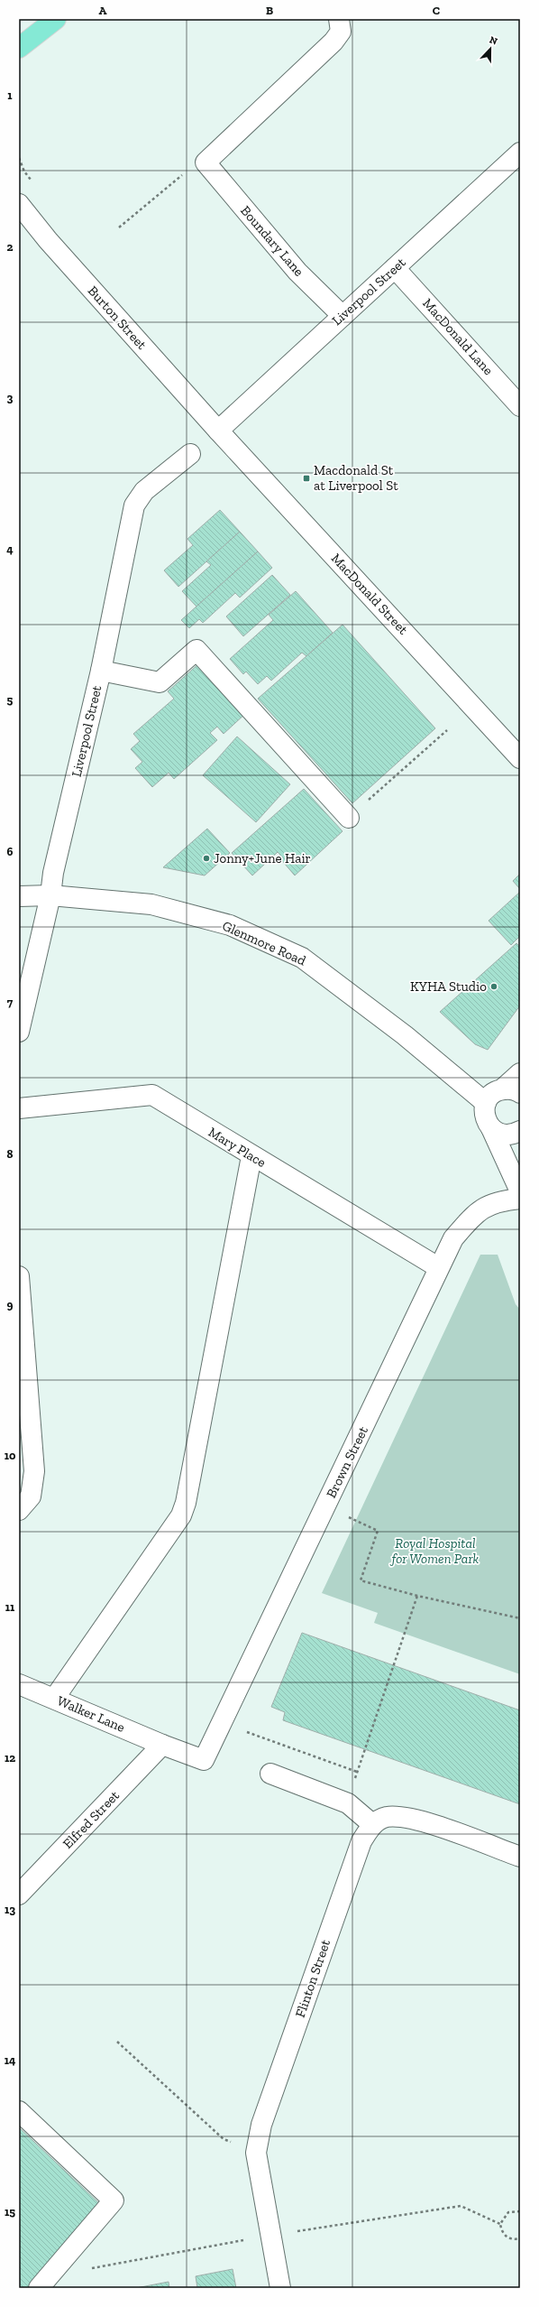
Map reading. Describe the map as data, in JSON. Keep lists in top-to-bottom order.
{
  "streets": {
    "street": [
      "Boundary Lane",
      "Liverpool Street",
      "Burton Street",
      "MacDonald Lane",
      "MacDonald Street",
      "Glenmore Road",
      "Mary Place",
      "Brown Street",
      "Walker Lane",
      "Elfred Street",
      "Flinton Street"
    ]
  },
  "crossings": [
    ["Boundary Lane", "Liverpool Street"],
    ["Liverpool Street", "Burton Street"],
    ["Liverpool Street", "MacDonald Lane"],
    ["Liverpool Street", "MacDonald Street"],
    ["Liverpool Street", "Glenmore Road"],
    ["Burton Street", "MacDonald Street"],
    ["Mary Place", "Brown Street"],
    ["Brown Street", "Walker Lane"],
    ["Walker Lane", "Elfred Street"]
  ],
  "parks": ["Royal Hospital for Women Park"],
  "places": {
    "transit": ["Macdonald St at Liverpool St"],
    "other": ["Jonny+June Hair", "KYHA Studio"]
  },
  "north": "top",
  "grid": {
    "columns": ["A", "B", "C"],
    "rows": [
      "1",
      "2",
      "3",
      "4",
      "5",
      "6",
      "7",
      "8",
      "9",
      "10",
      "11",
      "12",
      "13",
      "14",
      "15"
    ]
  }
}
